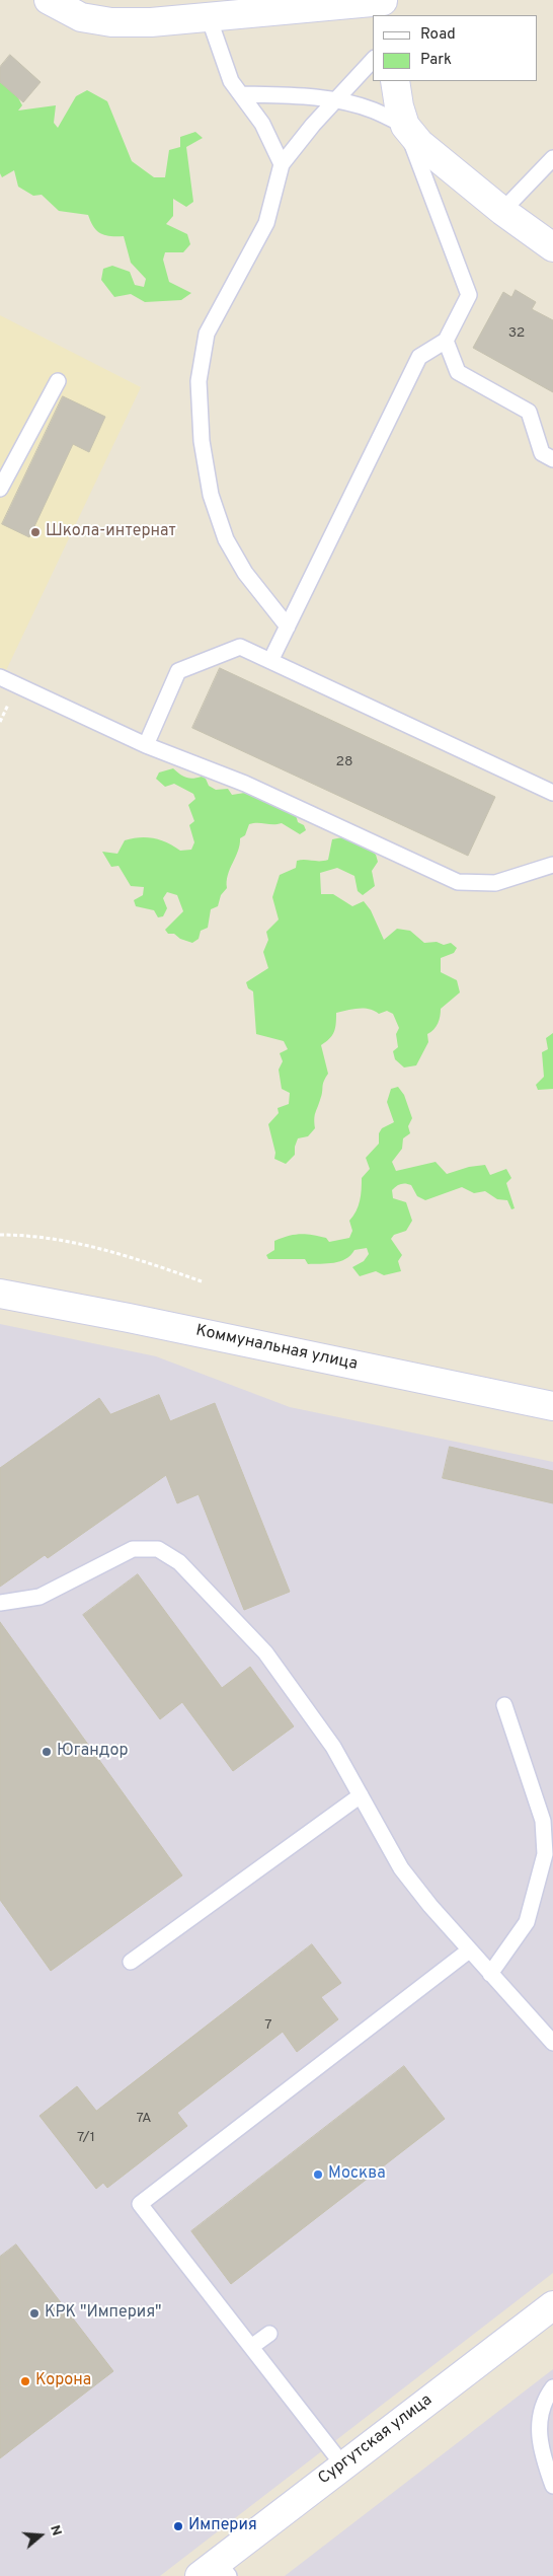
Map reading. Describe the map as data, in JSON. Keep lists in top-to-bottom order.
{
  "streets": {
    "street": ["Коммунальная улица", "Сургутская улица"]
  },
  "places": [
    "Школа-интернат",
    "Югандор",
    "Москва",
    "КРК \"Империя\"",
    "Корона",
    "Империя"
  ],
  "house_numbers": [
    "32",
    "28",
    "7",
    "7А",
    "7/1"
  ],
  "legend": ["Road", "Park"],
  "north": "right"
}
